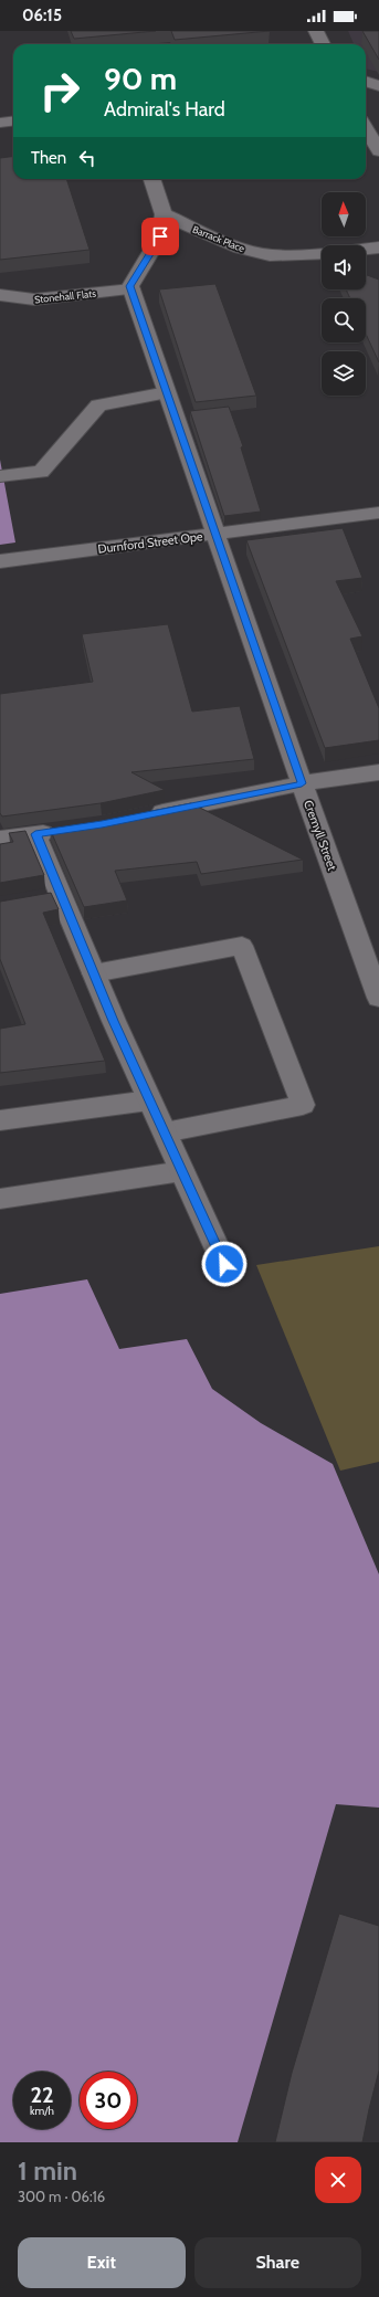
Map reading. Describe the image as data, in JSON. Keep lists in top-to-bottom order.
{
  "streets": {
    "street": [
      "Barrack Place",
      "Stonehall Flats",
      "Durnford Street Ope",
      "Cremyll Street"
    ]
  },
  "crossings": [
    ["Stonehall Flats", "Cremyll Street"],
    ["Durnford Street Ope", "Cremyll Street"]
  ],
  "north": "top",
  "page": {
    "status": "06:15",
    "turn": ["90 m", "Admiral's Hard"],
    "then": "Then",
    "speed": "22 km/h",
    "limit": "30",
    "heading": ["1 min", "300 m · 06:16"],
    "buttons": ["Exit", "Share"]
  }
}
